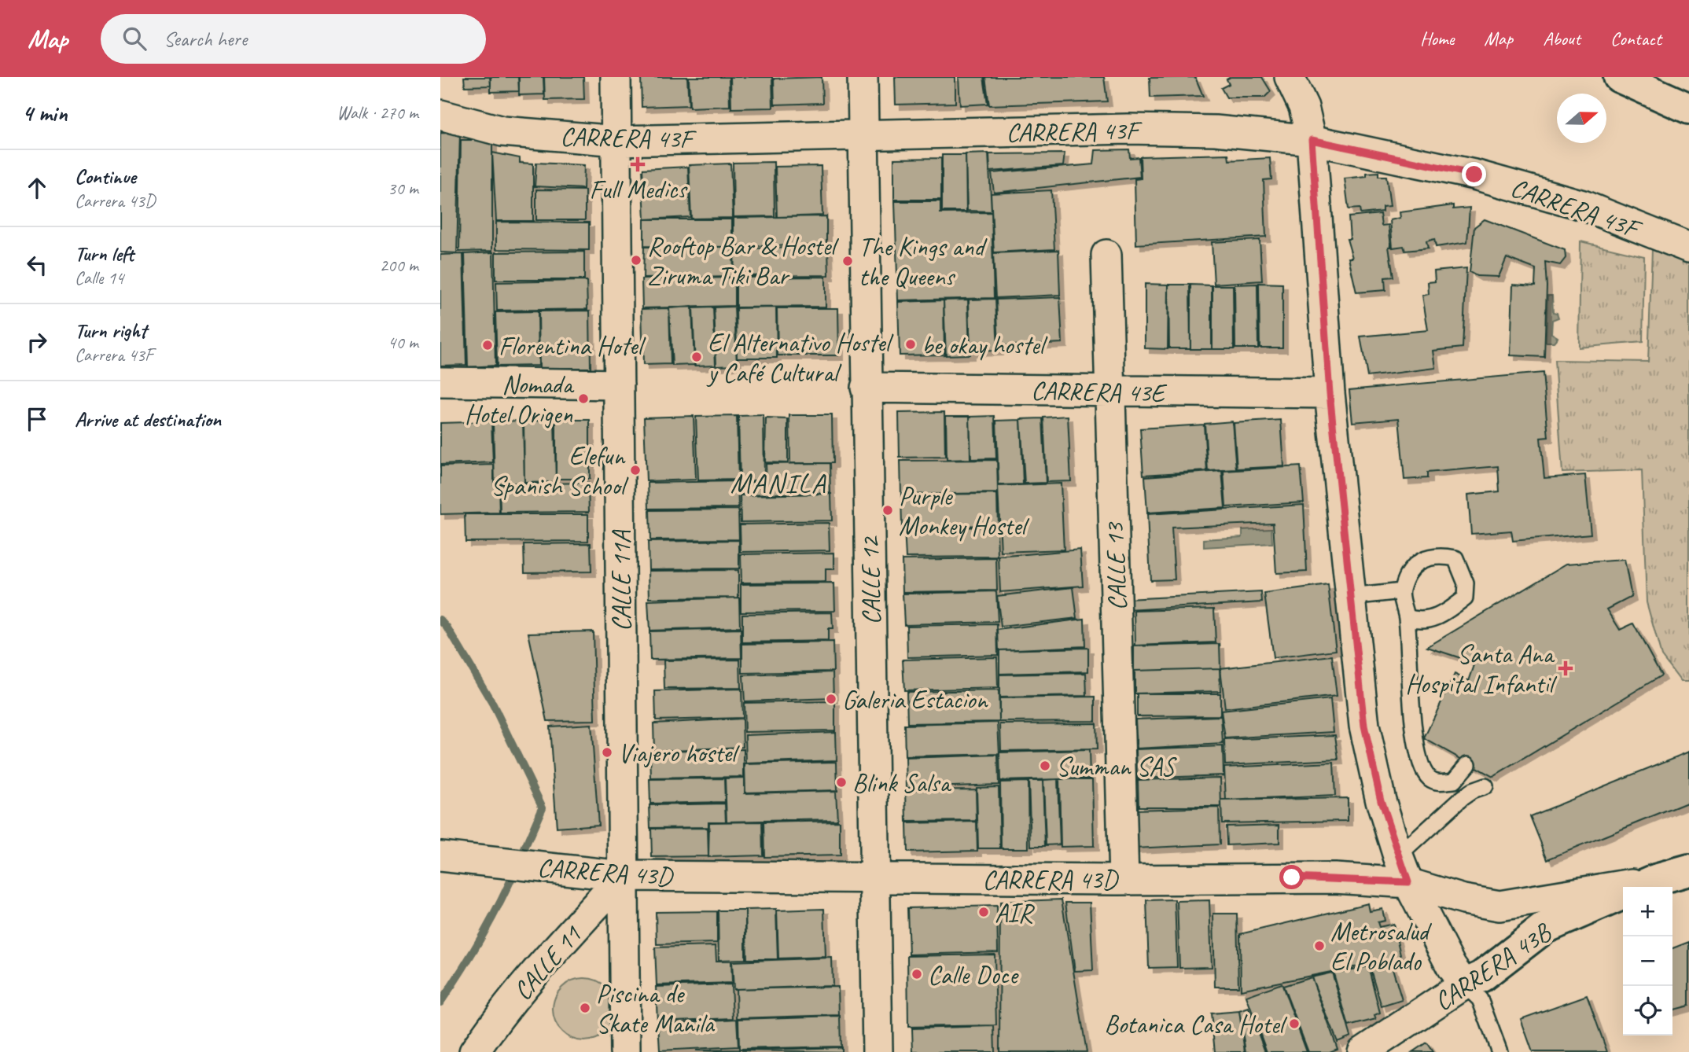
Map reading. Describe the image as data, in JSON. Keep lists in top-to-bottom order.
{
  "streets": {
    "street": [
      "CARRERA 43F",
      "CARRERA 43E",
      "CALLE 13",
      "CALLE 11A",
      "CALLE 12",
      "CARRERA 43D",
      "CALLE 11",
      "CARRERA 43B"
    ]
  },
  "crossings": [
    ["CARRERA 43F", "CALLE 11A"],
    ["CARRERA 43F", "CALLE 12"],
    ["CARRERA 43E", "CALLE 13"],
    ["CARRERA 43E", "CALLE 12"],
    ["CALLE 13", "CARRERA 43D"],
    ["CALLE 11A", "CARRERA 43D"],
    ["CALLE 11A", "CALLE 11"],
    ["CALLE 12", "CARRERA 43D"],
    ["CARRERA 43D", "CALLE 11"]
  ],
  "districts": ["MANILA"],
  "places": {
    "health": ["Full Medics", "Santa Ana Hospital Infantil"],
    "other": [
      "Rooftop Bar & Hostel Ziruma Tiki Bar",
      "The Kings and the Queens",
      "be okay hostel",
      "Florentina Hotel",
      "El Alternativo Hostel y Café Cultural",
      "Nomada Hotel Origen",
      "Elefun Spanish School",
      "Purple Monkey Hostel",
      "Galeria Estacion",
      "Viajero hostel",
      "Summan SAS",
      "Blink Salsa",
      "AIR",
      "Metrosalud El Poblado",
      "Calle Doce",
      "Piscina de Skate Manila",
      "Botanica Casa Hotel"
    ]
  },
  "north": "right",
  "page": {
    "header": "Map",
    "search": "Search here",
    "nav": [
      "Home",
      "Map",
      "About",
      "Contact"
    ],
    "heading": ["4 min", "Walk · 270 m"],
    "list": [
      ["Continue", "Carrera 43D", "30 m"],
      ["Turn left", "Calle 14", "200 m"],
      ["Turn right", "Carrera 43F", "40 m"],
      "Arrive at destination"
    ],
    "map_buttons": ["+", "−"]
  }
}
